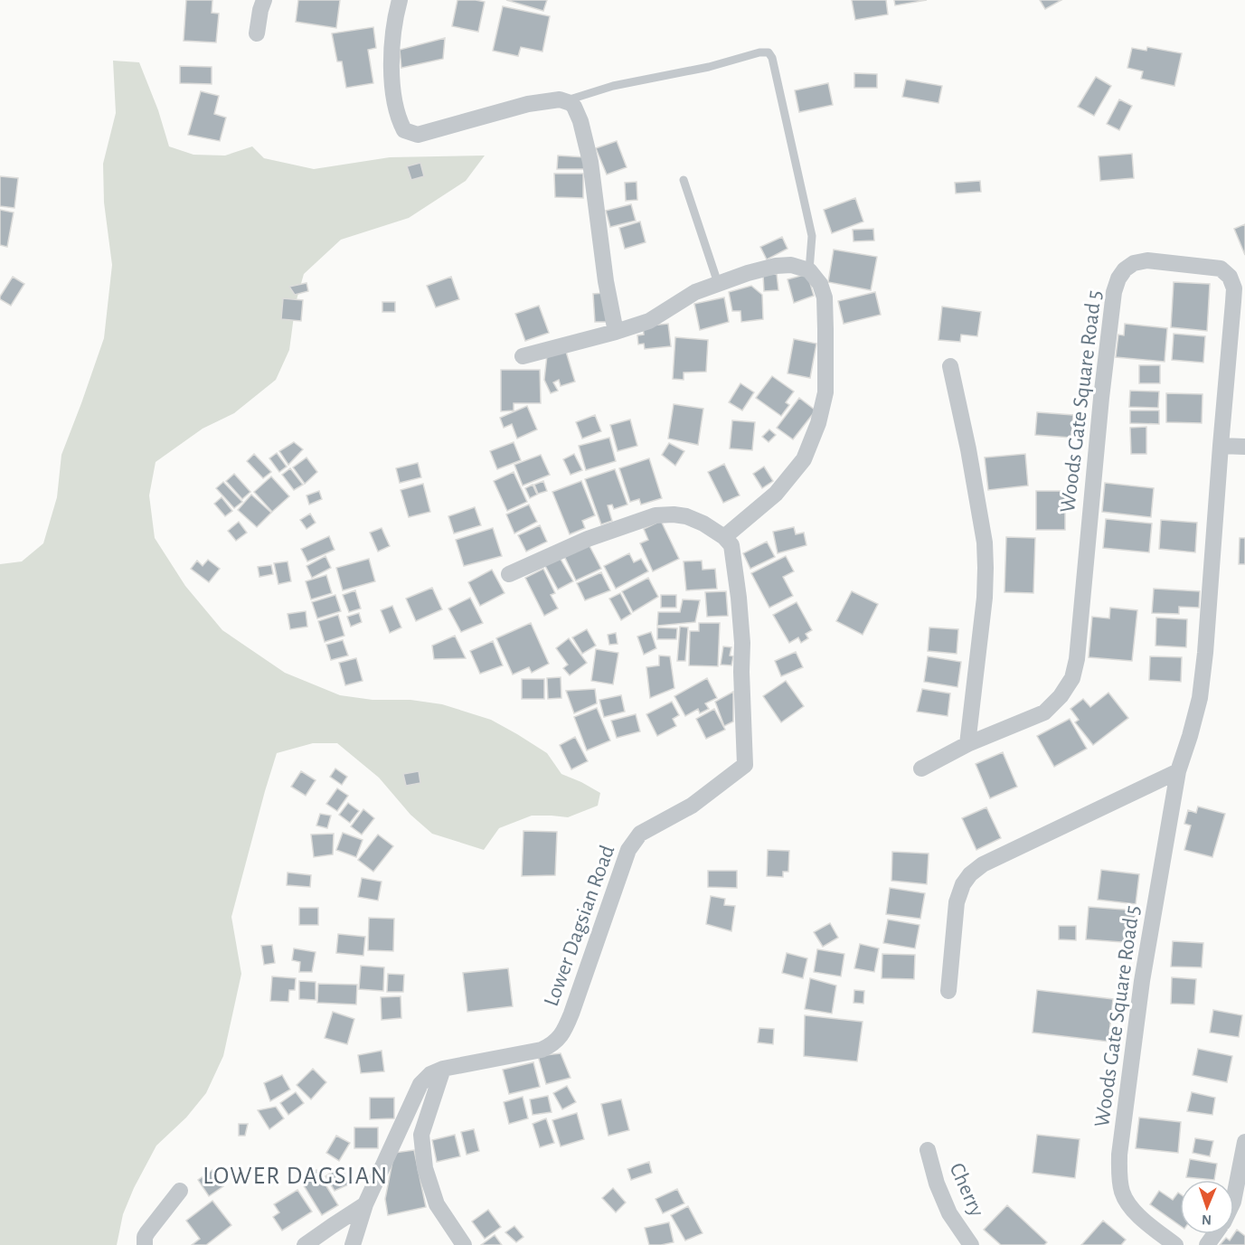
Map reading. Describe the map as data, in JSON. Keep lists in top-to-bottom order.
{
  "streets": {
    "street": ["Woods Gate Square Road 5", "Lower Dagsian Road", "Cherry"]
  },
  "districts": ["LOWER DAGSIAN"],
  "north": "bottom"
}
